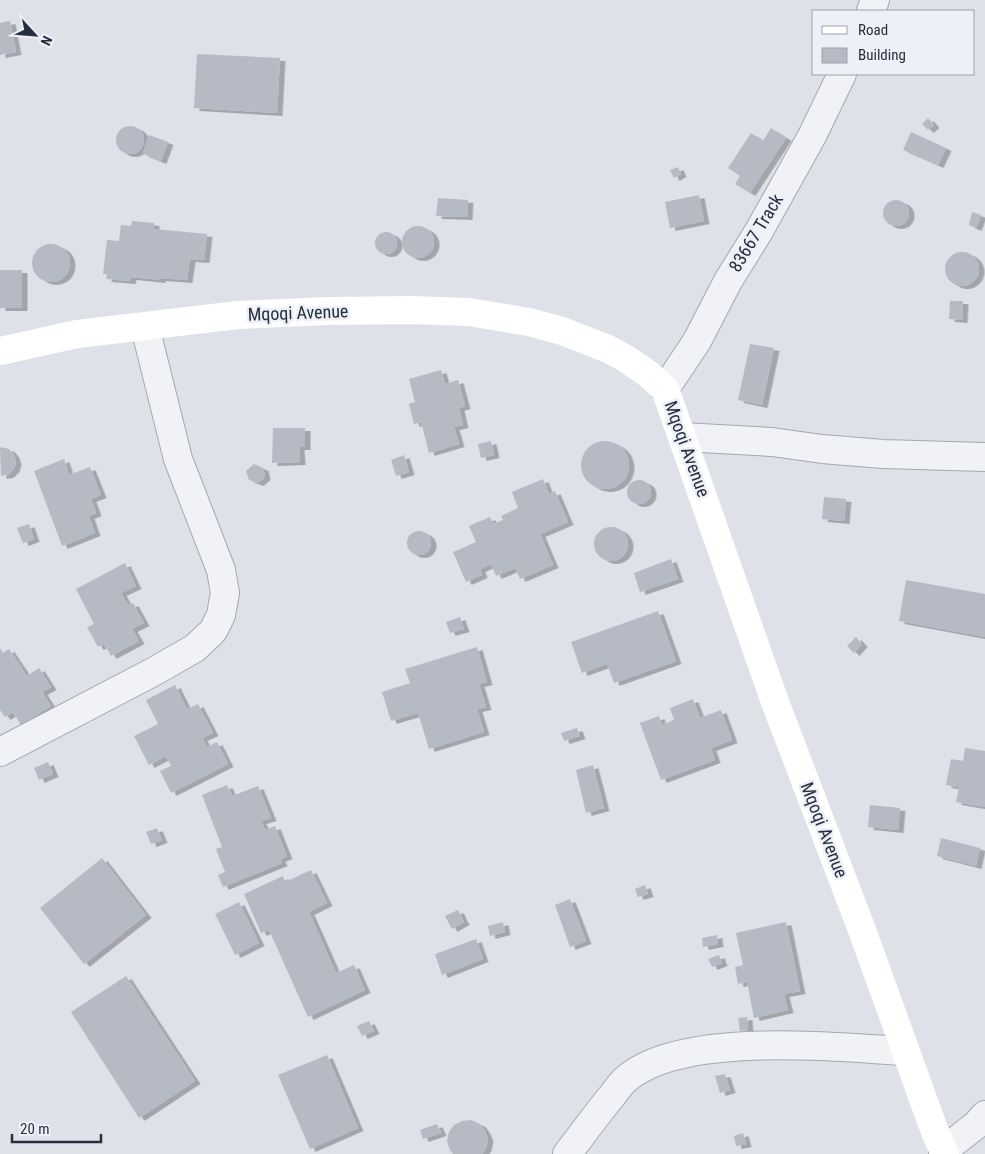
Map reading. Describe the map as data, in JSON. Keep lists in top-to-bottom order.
{
  "streets": {
    "street": ["83667 Track", "Mqoqi Avenue"]
  },
  "crossings": [
    ["83667 Track", "Mqoqi Avenue"]
  ],
  "legend": ["Road", "Building"],
  "scale_bar": "20 m",
  "north": "bottom right"
}
